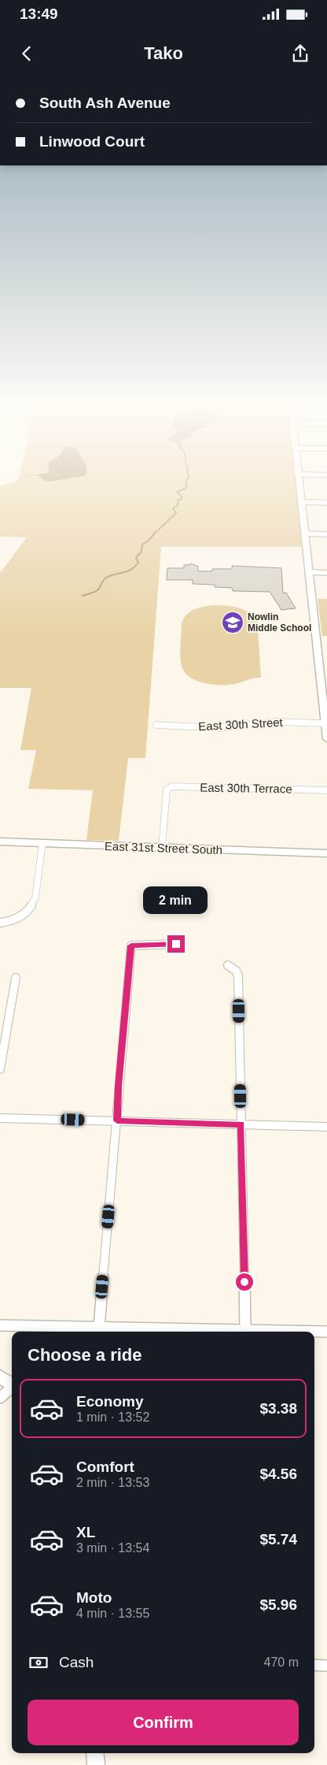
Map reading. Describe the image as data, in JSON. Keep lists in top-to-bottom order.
{
  "streets": {
    "street": ["East 30th Street", "East 30th Terrace", "East 31st Street South"]
  },
  "crossings": [
    ["East 30th Terrace", "East 31st Street South"]
  ],
  "places": {
    "school or university": ["Nowlin Middle School"]
  },
  "page": {
    "status": "13:49",
    "header": "Tako",
    "banner": ["South Ash Avenue", "Linwood Court"],
    "bubble": "2 min",
    "heading": "Choose a ride",
    "list": [
      {
        "name": "Economy",
        "note": "1 min · 13:52",
        "value": "$3.38"
      },
      {
        "name": "Comfort",
        "note": "2 min · 13:53",
        "value": "$4.56"
      },
      {
        "name": "XL",
        "note": "3 min · 13:54",
        "value": "$5.74"
      },
      {
        "name": "Moto",
        "note": "4 min · 13:55",
        "value": "$5.96"
      }
    ],
    "pay": ["Cash", "470 m"],
    "buttons": "Confirm"
  }
}
